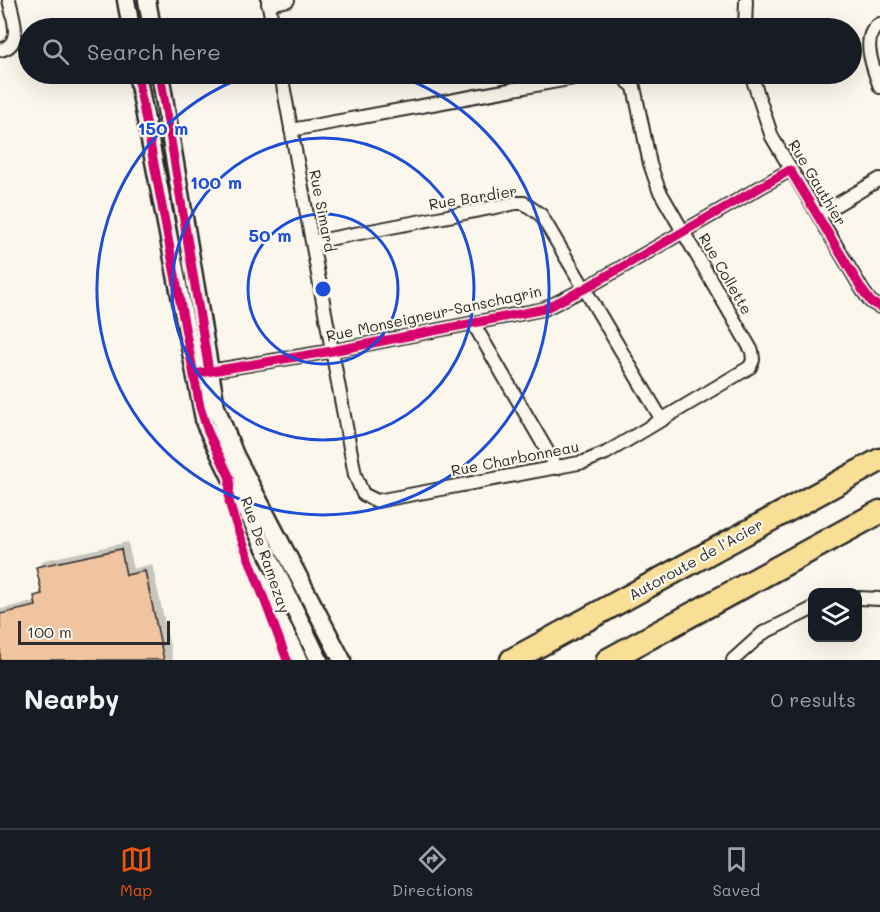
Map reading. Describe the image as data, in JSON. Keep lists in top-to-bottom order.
{
  "streets": {
    "highway": ["Autoroute de l'Acier"],
    "street": [
      "Rue Gauthier",
      "Rue Bardier",
      "Rue Simard",
      "Rue Collette",
      "Rue Monseigneur-Sanschagrin",
      "Rue Charbonneau",
      "Rue De Ramezay"
    ]
  },
  "crossings": [
    ["Rue Gauthier", "Rue Monseigneur-Sanschagrin"],
    ["Rue Bardier", "Rue Simard"],
    ["Rue Bardier", "Rue Monseigneur-Sanschagrin"],
    ["Rue Bardier", "Rue Charbonneau"],
    ["Rue Simard", "Rue Monseigneur-Sanschagrin"],
    ["Rue Simard", "Rue Charbonneau"],
    ["Rue Collette", "Rue Monseigneur-Sanschagrin"],
    ["Rue Collette", "Rue Charbonneau"],
    ["Rue Monseigneur-Sanschagrin", "Rue De Ramezay"]
  ],
  "scale_bar": "100 m",
  "page": {
    "search": "Search here",
    "scale": "100 m",
    "heading": ["Nearby", "0 results"],
    "nav": ["Map", "Directions", "Saved"]
  },
  "rings": ["150 m", "100 m", "50 m"]
}
